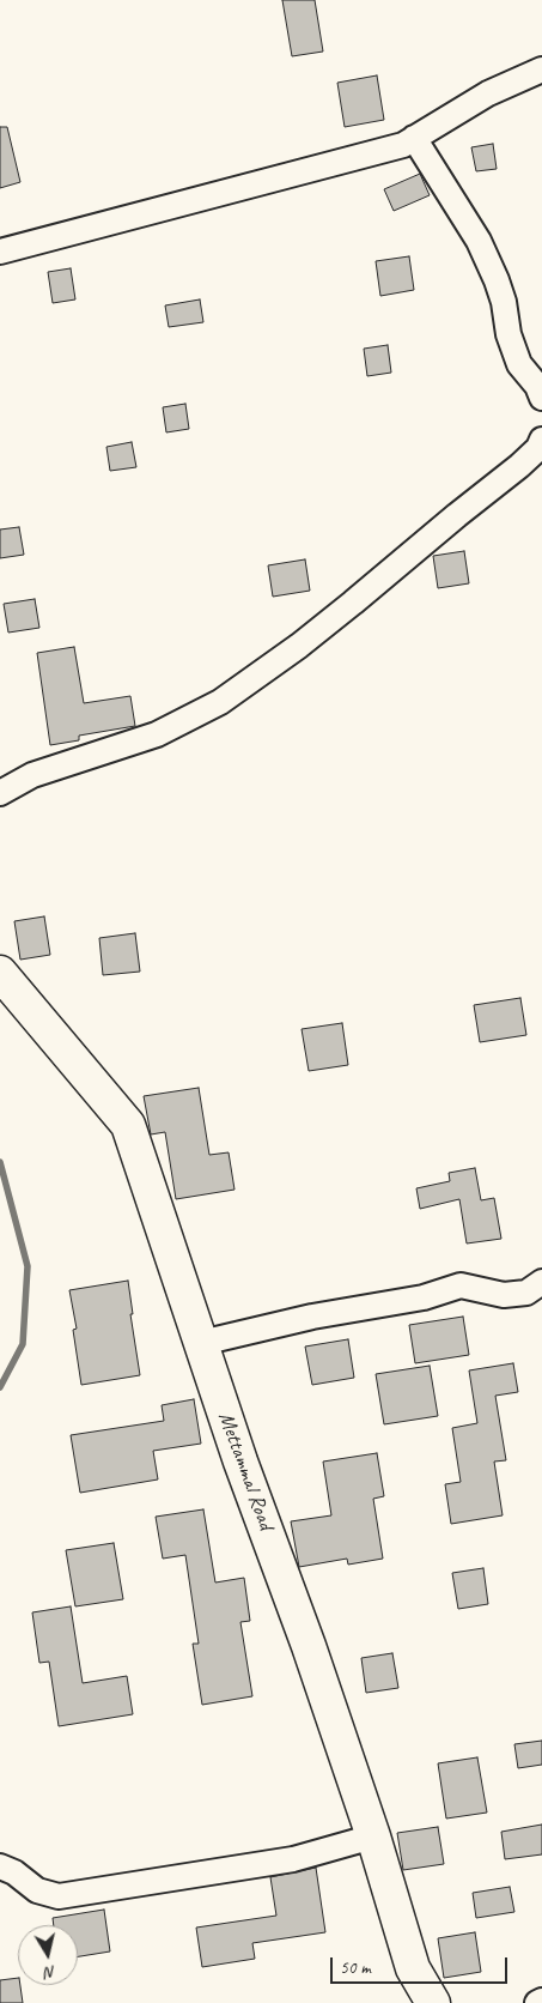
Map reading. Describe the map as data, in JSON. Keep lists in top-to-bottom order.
{
  "streets": {
    "main road": ["Mettammal Road"]
  },
  "scale_bar": "50 m",
  "north": "bottom"
}
